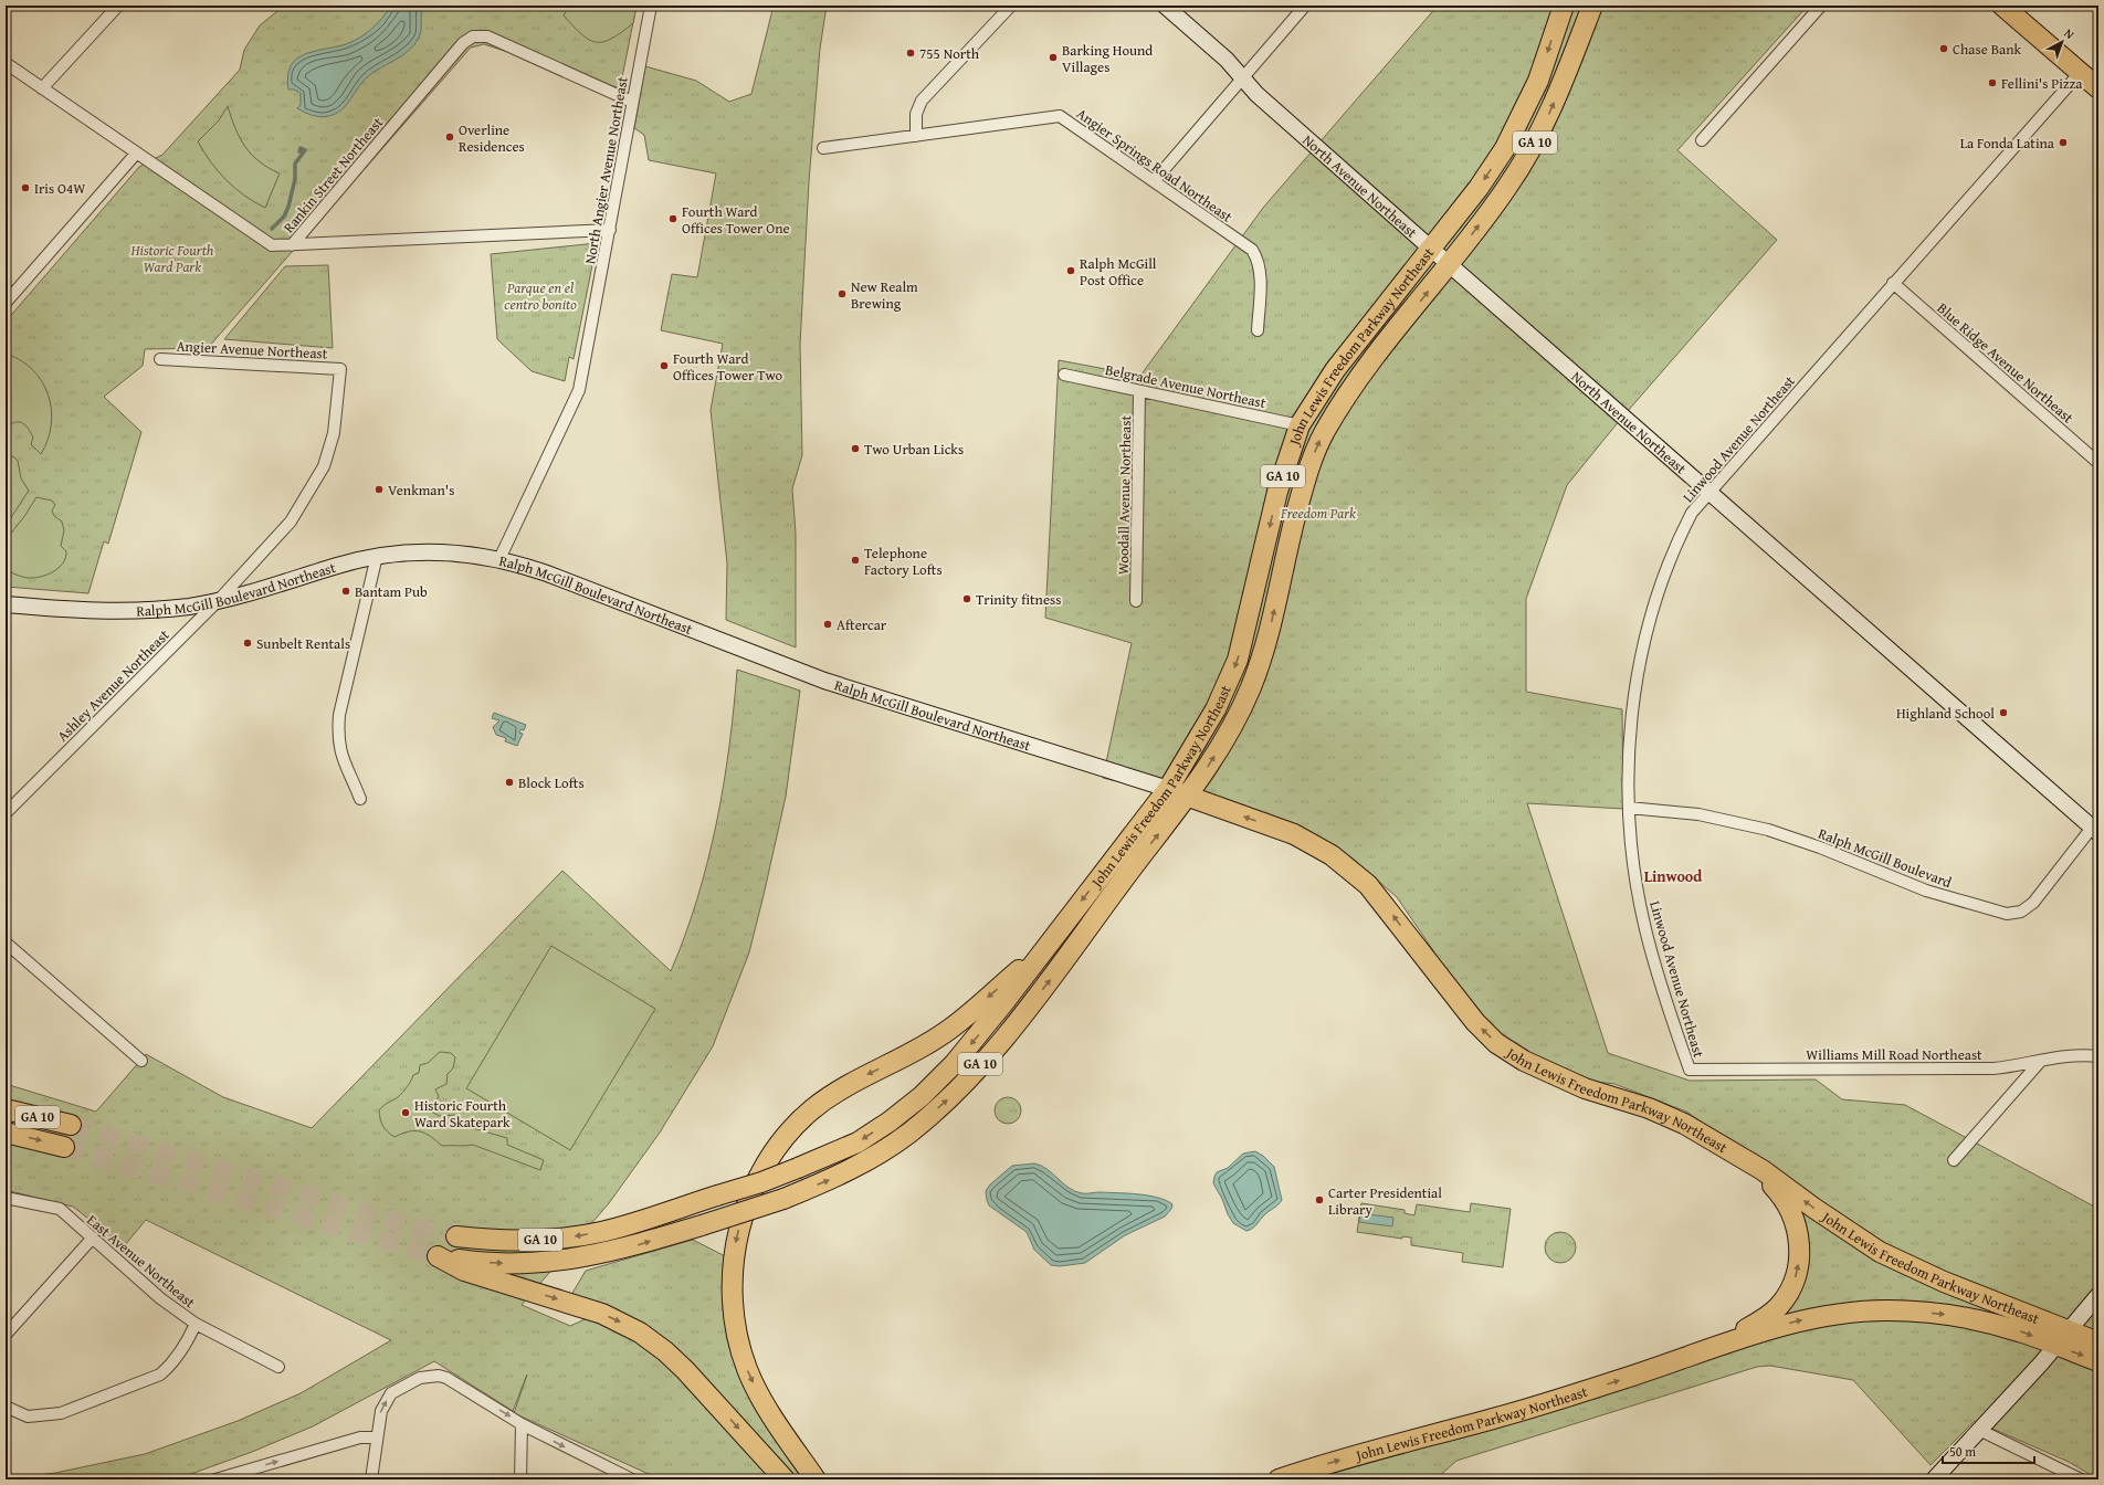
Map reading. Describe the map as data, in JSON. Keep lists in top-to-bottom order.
{
  "streets": {
    "highway": ["GA 10", "John Lewis Freedom Parkway Northeast"],
    "main road": ["North Avenue Northeast", "Ralph McGill Boulevard Northeast"],
    "street": [
      "Angier Springs Road Northeast",
      "North Angier Avenue Northeast",
      "Rankin Street Northeast",
      "Angier Avenue Northeast",
      "Blue Ridge Avenue Northeast",
      "Belgrade Avenue Northeast",
      "Linwood Avenue Northeast",
      "Woodall Avenue Northeast",
      "Ashley Avenue Northeast",
      "Ralph McGill Boulevard",
      "Williams Mill Road Northeast",
      "East Avenue Northeast"
    ]
  },
  "crossings": [
    ["North Angier Avenue Northeast", "Rankin Street Northeast"],
    ["North Angier Avenue Northeast", "Ralph McGill Boulevard Northeast"],
    ["North Avenue Northeast", "John Lewis Freedom Parkway Northeast"],
    ["North Avenue Northeast", "Linwood Avenue Northeast"],
    ["North Avenue Northeast", "Ralph McGill Boulevard"],
    ["John Lewis Freedom Parkway Northeast", "Belgrade Avenue Northeast"],
    ["John Lewis Freedom Parkway Northeast", "Ralph McGill Boulevard Northeast"],
    ["Angier Avenue Northeast", "Ashley Avenue Northeast"],
    ["Blue Ridge Avenue Northeast", "Linwood Avenue Northeast"],
    ["Belgrade Avenue Northeast", "Woodall Avenue Northeast"],
    ["Linwood Avenue Northeast", "Ralph McGill Boulevard"],
    ["Linwood Avenue Northeast", "Williams Mill Road Northeast"],
    ["Ralph McGill Boulevard Northeast", "Ashley Avenue Northeast"]
  ],
  "districts": ["Linwood"],
  "parks": ["Historic Fourth Ward Park", "Parque en el centro bonito", "Freedom Park"],
  "places": [
    "Chase Bank",
    "755 North",
    "Barking Hound Villages",
    "Fellini's Pizza",
    "Overline Residences",
    "La Fonda Latina",
    "Iris O4W",
    "Fourth Ward Offices Tower One",
    "Ralph McGill Post Office",
    "New Realm Brewing",
    "Fourth Ward Offices Tower Two",
    "Two Urban Licks",
    "Venkman's",
    "Telephone Factory Lofts",
    "Bantam Pub",
    "Trinity fitness",
    "Aftercar",
    "Sunbelt Rentals",
    "Highland School",
    "Block Lofts",
    "Historic Fourth Ward Skatepark",
    "Carter Presidential Library"
  ],
  "scale_bar": "50 m",
  "north": "top right"
}
